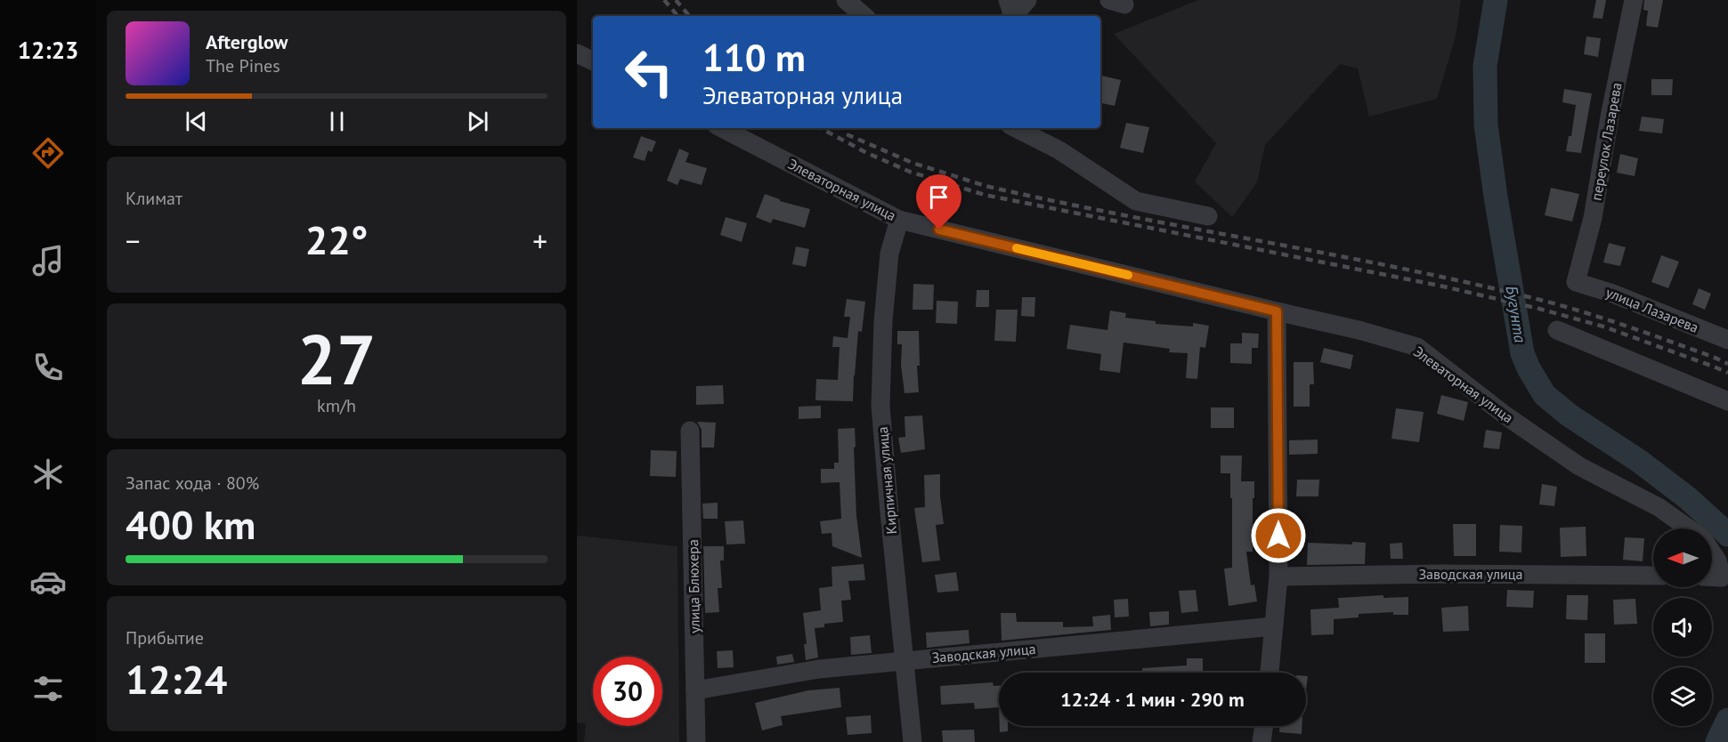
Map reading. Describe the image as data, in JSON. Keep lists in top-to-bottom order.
{
  "streets": {
    "street": [
      "переулок Лазарева",
      "Элеваторная улица",
      "улица Лазарева",
      "Кирпичная улица",
      "Заводская улица",
      "улица Блюхера"
    ]
  },
  "crossings": [
    ["переулок Лазарева", "улица Лазарева"],
    ["Элеваторная улица", "Кирпичная улица"],
    ["Кирпичная улица", "Заводская улица"],
    ["Заводская улица", "улица Блюхера"]
  ],
  "water": ["Бугунта"],
  "north": "left",
  "page": {
    "tabs": "12:23",
    "turn": ["110 m", "Элеваторная улица"],
    "song": ["Afterglow", "The Pines"],
    "tile": [
      "Климат",
      ["27", "km/h"],
      ["Запас хода · 80%", "400 km"],
      ["Прибытие", "12:24"]
    ],
    "heat": ["−", "22°", "+"],
    "limit": "30",
    "trip": "12:24 · 1 мин · 290 m"
  }
}
